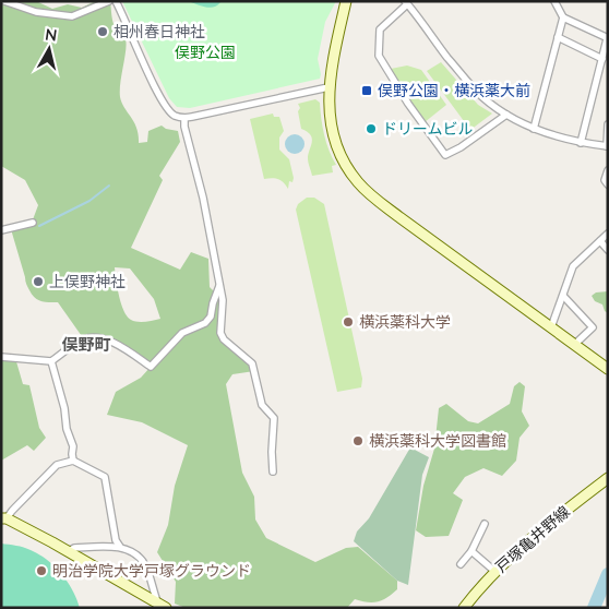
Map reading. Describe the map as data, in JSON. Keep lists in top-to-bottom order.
{
  "streets": {
    "street": ["戸塚亀井野線"]
  },
  "districts": ["俣野町"],
  "parks": ["俣野公園"],
  "places": {
    "other": [
      "相州春日神社",
      "ドリームビル",
      "上俣野神社",
      "横浜薬科大学",
      "横浜薬科大学図書館",
      "明治学院大学戸塚グラウンド"
    ],
    "transit": ["俣野公園・横浜薬大前"]
  },
  "north": "top"
}
